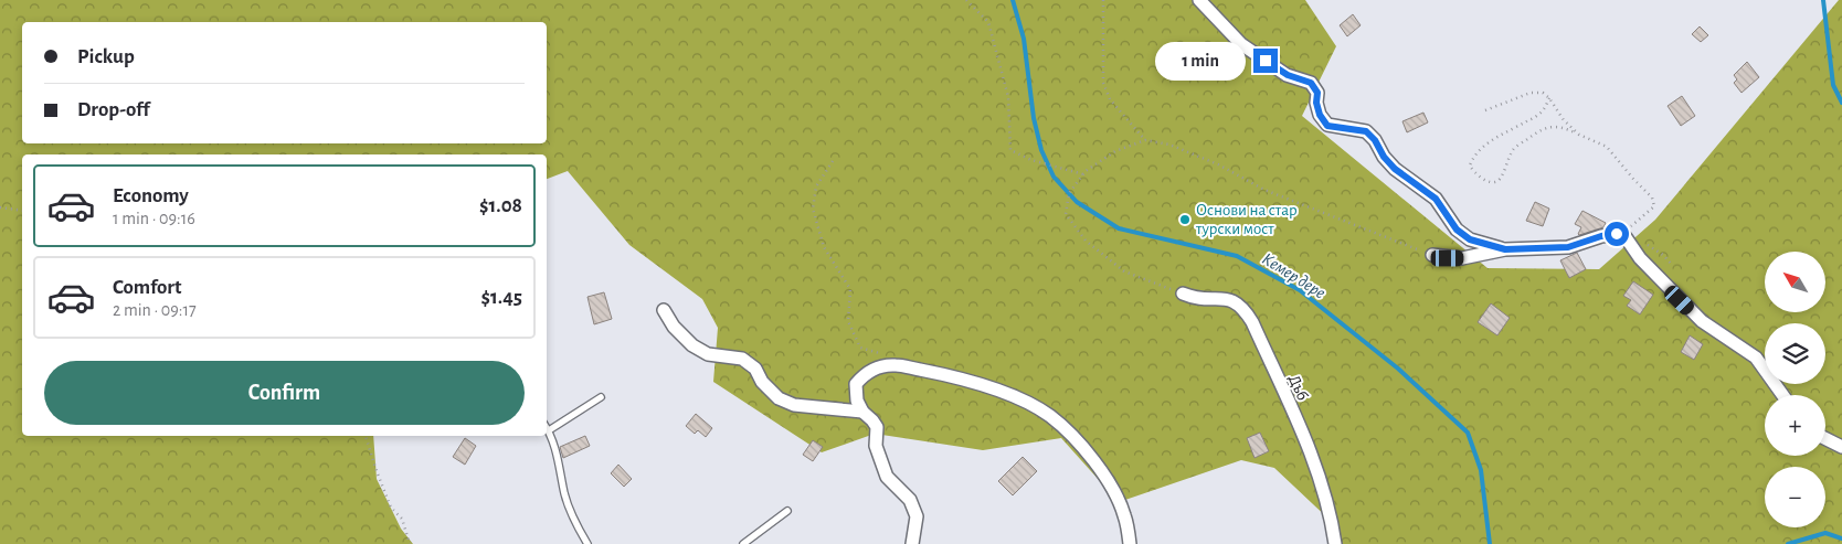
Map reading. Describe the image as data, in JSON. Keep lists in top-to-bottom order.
{
  "streets": {
    "street": ["Дъб"]
  },
  "water": ["Кемер дере"],
  "places": ["Основи на стар турски мост"],
  "north": "top left",
  "page": {
    "banner": ["Pickup", "Drop-off"],
    "bubble": "1 min",
    "list": [
      {
        "name": "Economy",
        "note": "1 min · 09:16",
        "value": "$1.08"
      },
      {
        "name": "Comfort",
        "note": "2 min · 09:17",
        "value": "$1.45"
      }
    ],
    "map_buttons": ["+", "−"],
    "buttons": "Confirm"
  }
}
